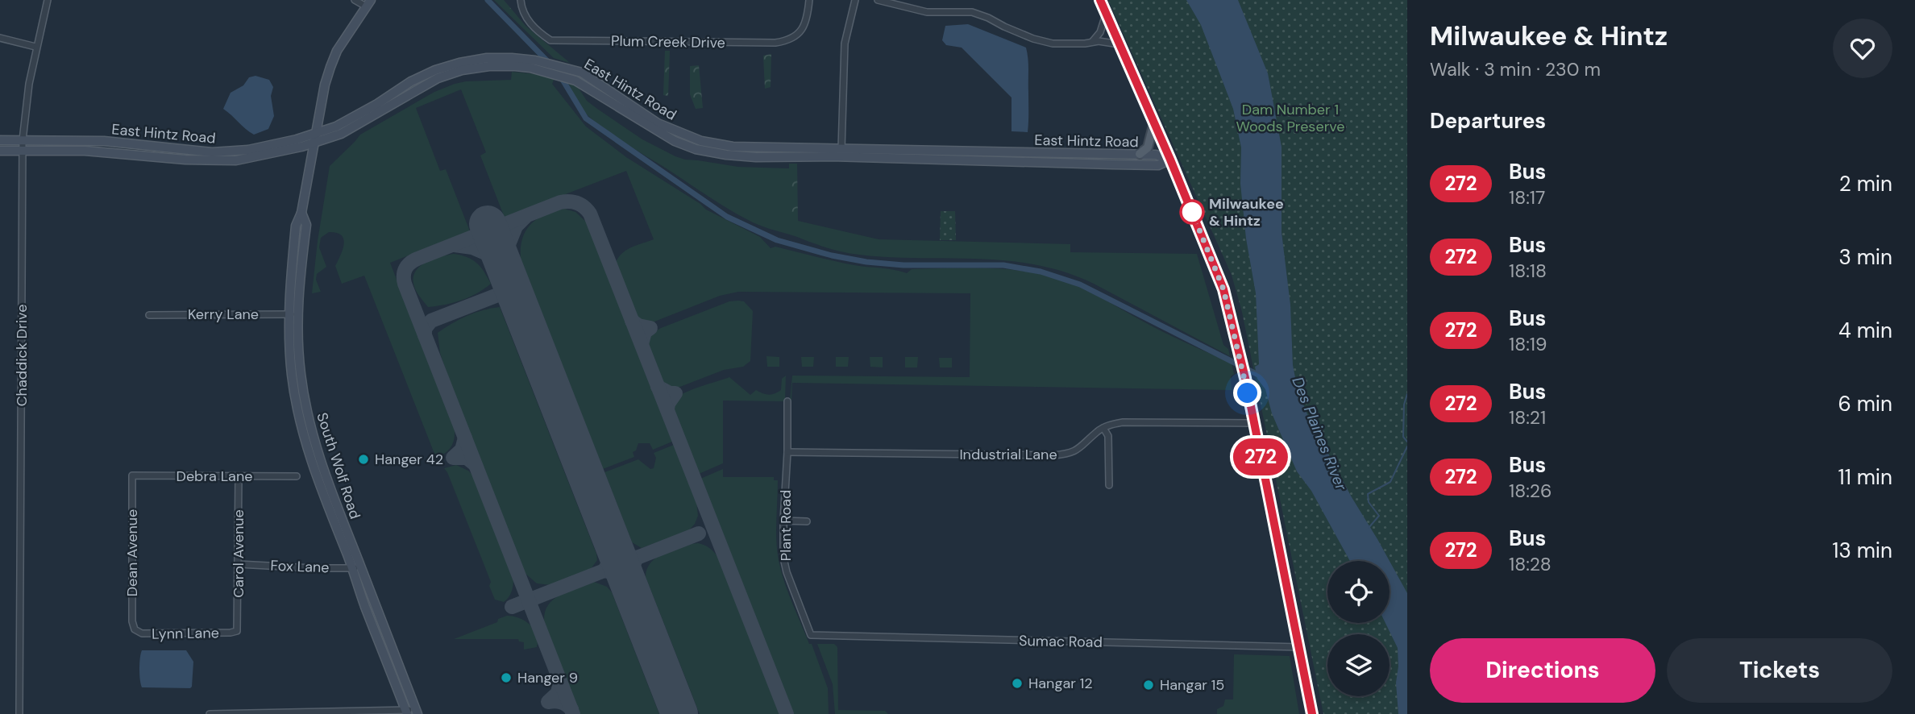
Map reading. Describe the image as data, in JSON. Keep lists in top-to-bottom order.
{
  "streets": {
    "main road": ["East Hintz Road", "South Wolf Road"],
    "street": [
      "Plum Creek Drive",
      "Kerry Lane",
      "Chaddick Drive",
      "Industrial Lane",
      "Debra Lane",
      "Plant Road",
      "Dean Avenue",
      "Carol Avenue",
      "Fox Lane",
      "Lynn Lane",
      "Sumac Road"
    ]
  },
  "crossings": [
    ["East Hintz Road", "Chaddick Drive"],
    ["East Hintz Road", "South Wolf Road"],
    ["Kerry Lane", "South Wolf Road"],
    ["Industrial Lane", "Plant Road"],
    ["South Wolf Road", "Fox Lane"],
    ["Debra Lane", "Dean Avenue"],
    ["Debra Lane", "Carol Avenue"],
    ["Plant Road", "Sumac Road"],
    ["Dean Avenue", "Lynn Lane"],
    ["Carol Avenue", "Fox Lane"],
    ["Carol Avenue", "Lynn Lane"]
  ],
  "water": ["Des Plaines River"],
  "parks": ["Dam Number 1 Woods Preserve"],
  "places": [
    "Milwaukee & Hintz",
    "Hanger 42",
    "Hanger 9",
    "Hangar 12",
    "Hangar 15"
  ],
  "lines": ["bus line 272"],
  "page": {
    "on_map": "272",
    "heading": [
      ["Milwaukee & Hintz", "Walk · 3 min · 230 m"],
      "Departures"
    ],
    "list": [
      {
        "mark": "272",
        "name": "Bus",
        "note": "18:17",
        "value": "2 min"
      },
      {
        "mark": "272",
        "name": "Bus",
        "note": "18:18",
        "value": "3 min"
      },
      {
        "mark": "272",
        "name": "Bus",
        "note": "18:19",
        "value": "4 min"
      },
      {
        "mark": "272",
        "name": "Bus",
        "note": "18:21",
        "value": "6 min"
      },
      {
        "mark": "272",
        "name": "Bus",
        "note": "18:26",
        "value": "11 min"
      },
      {
        "mark": "272",
        "name": "Bus",
        "note": "18:28",
        "value": "13 min"
      }
    ],
    "buttons": ["Directions", "Tickets"]
  }
}
